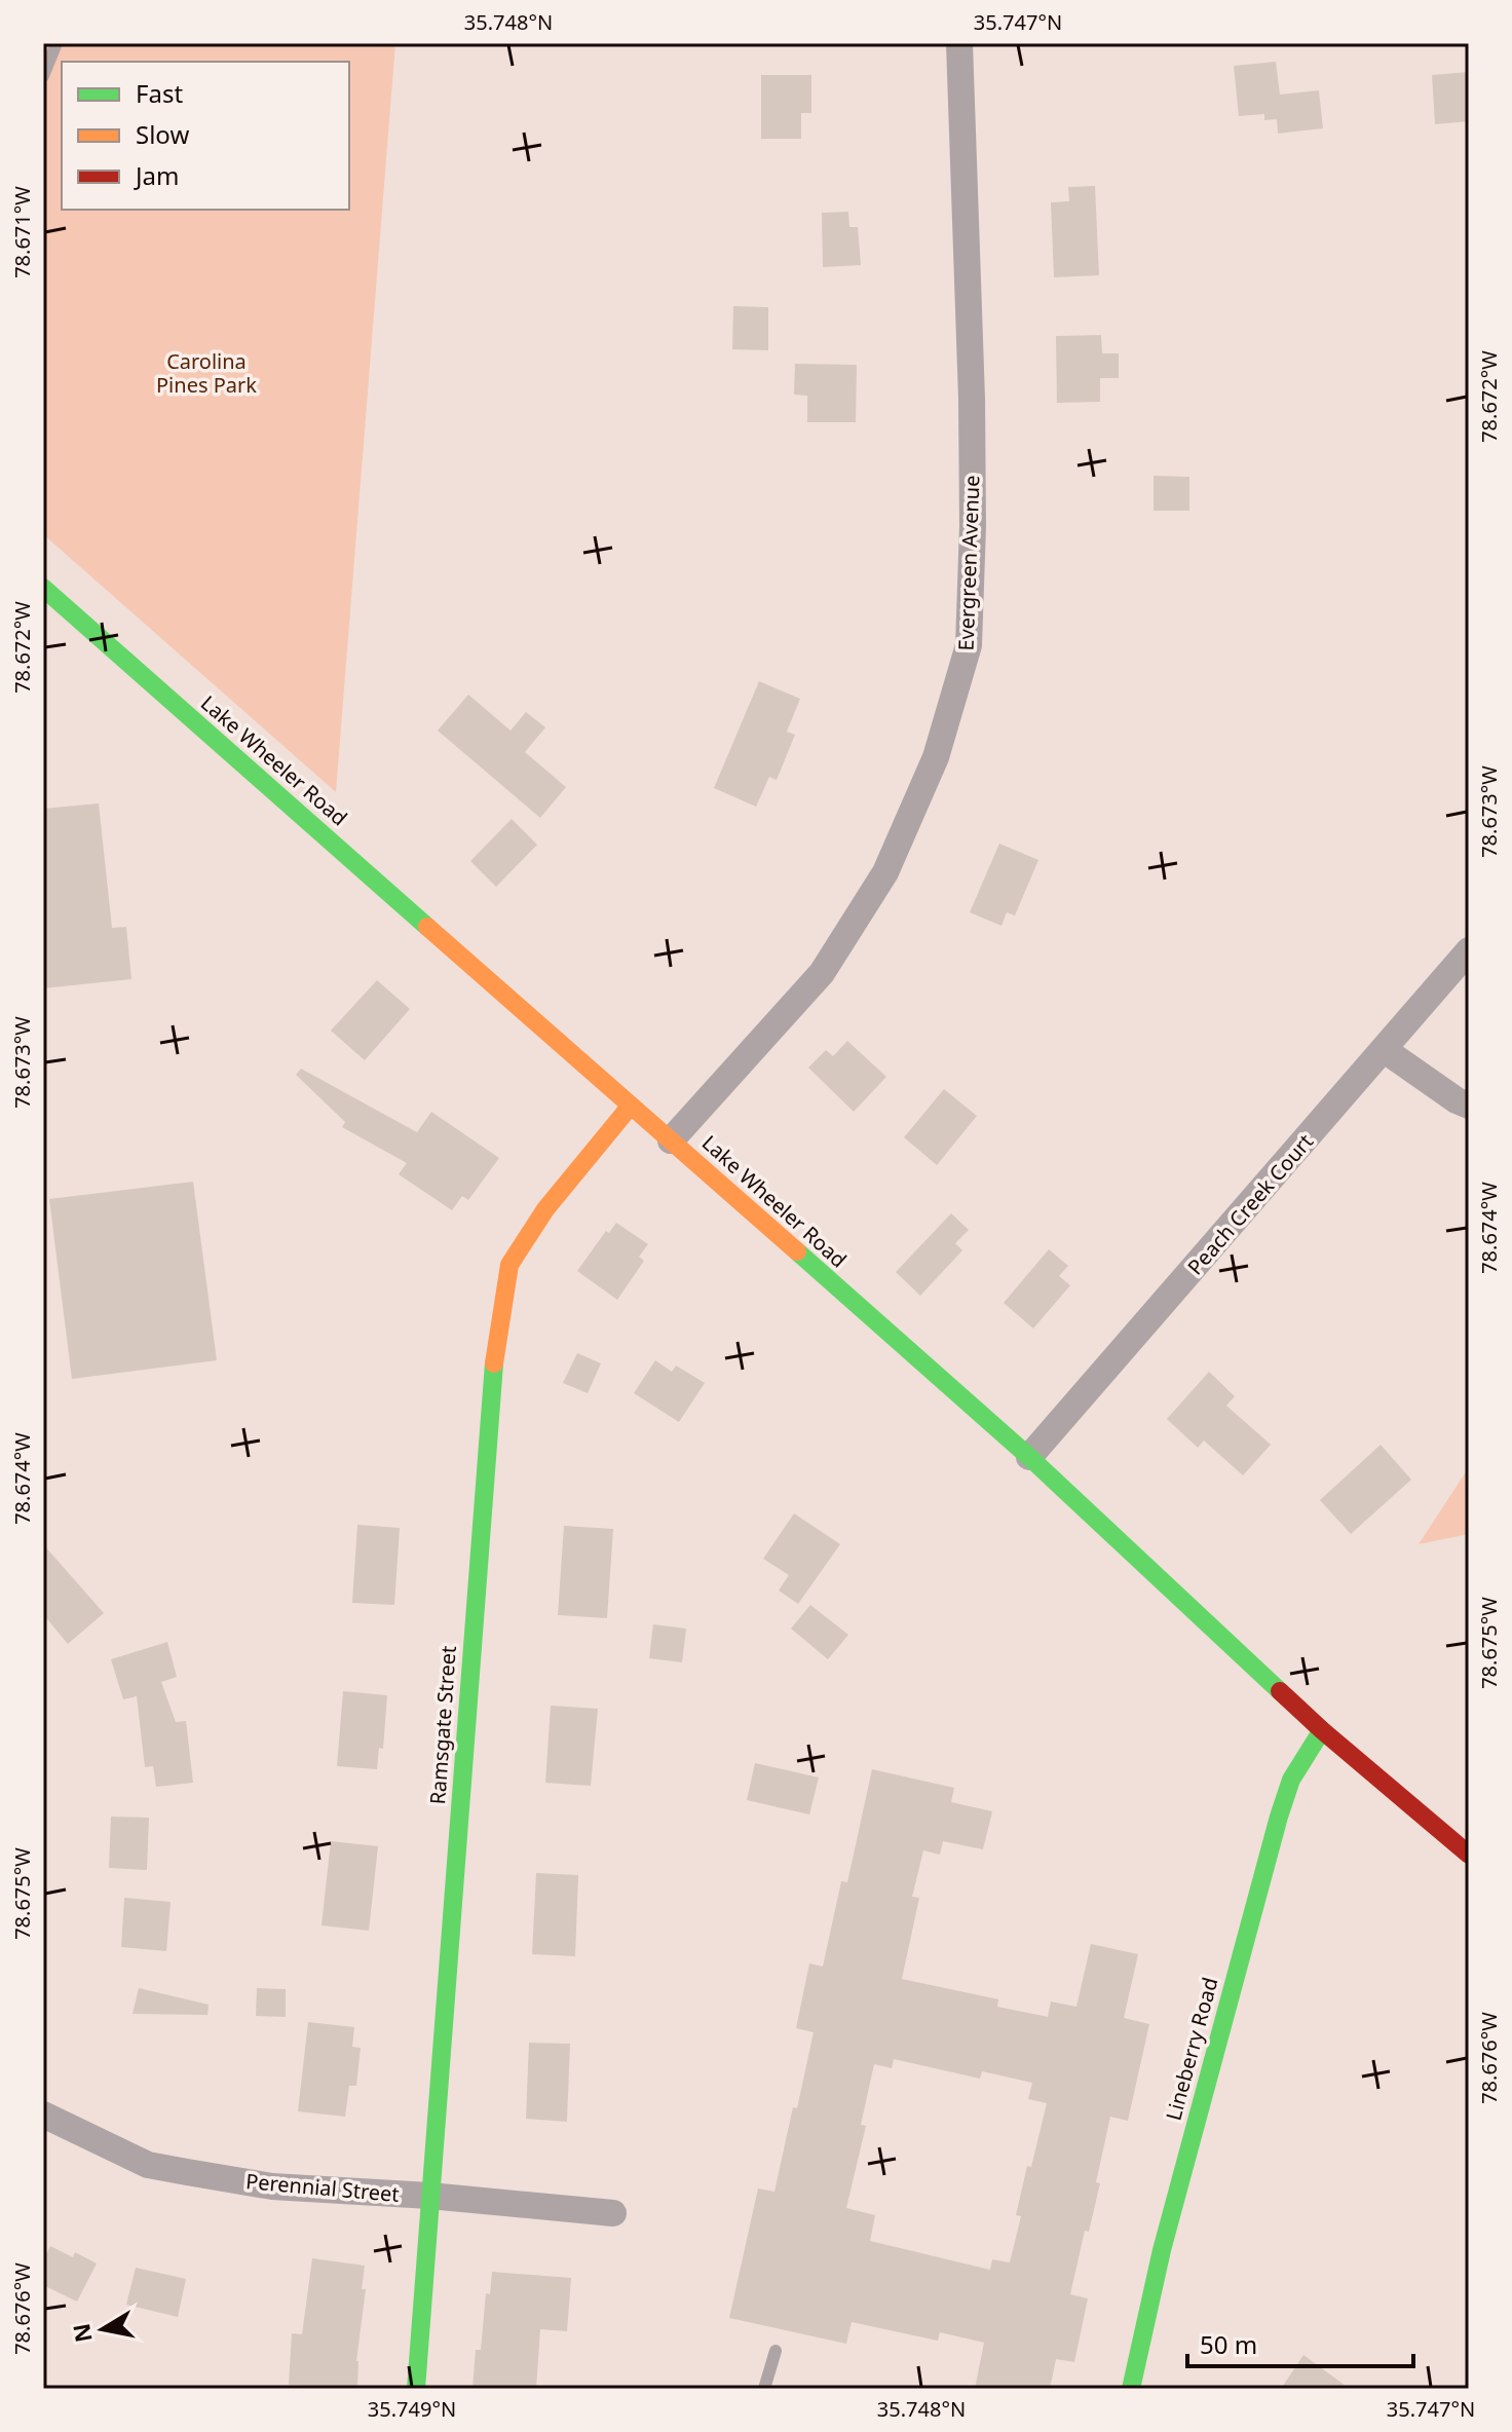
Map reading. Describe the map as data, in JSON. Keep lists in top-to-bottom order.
{
  "streets": {
    "street": [
      "Evergreen Avenue",
      "Lake Wheeler Road",
      "Peach Creek Court",
      "Ramsgate Street",
      "Lineberry Road",
      "Perennial Street"
    ]
  },
  "crossings": [
    ["Evergreen Avenue", "Lake Wheeler Road"],
    ["Lake Wheeler Road", "Peach Creek Court"],
    ["Lake Wheeler Road", "Ramsgate Street"],
    ["Lake Wheeler Road", "Lineberry Road"],
    ["Ramsgate Street", "Perennial Street"]
  ],
  "parks": ["Carolina Pines Park"],
  "legend": ["Fast", "Slow", "Jam"],
  "scale_bar": "50 m",
  "north": "left",
  "coordinates": [
    "35.748°N",
    "35.747°N",
    "78.671°W",
    "78.672°W",
    "78.673°W",
    "78.674°W",
    "78.675°W",
    "78.676°W",
    "35.749°N"
  ]
}
